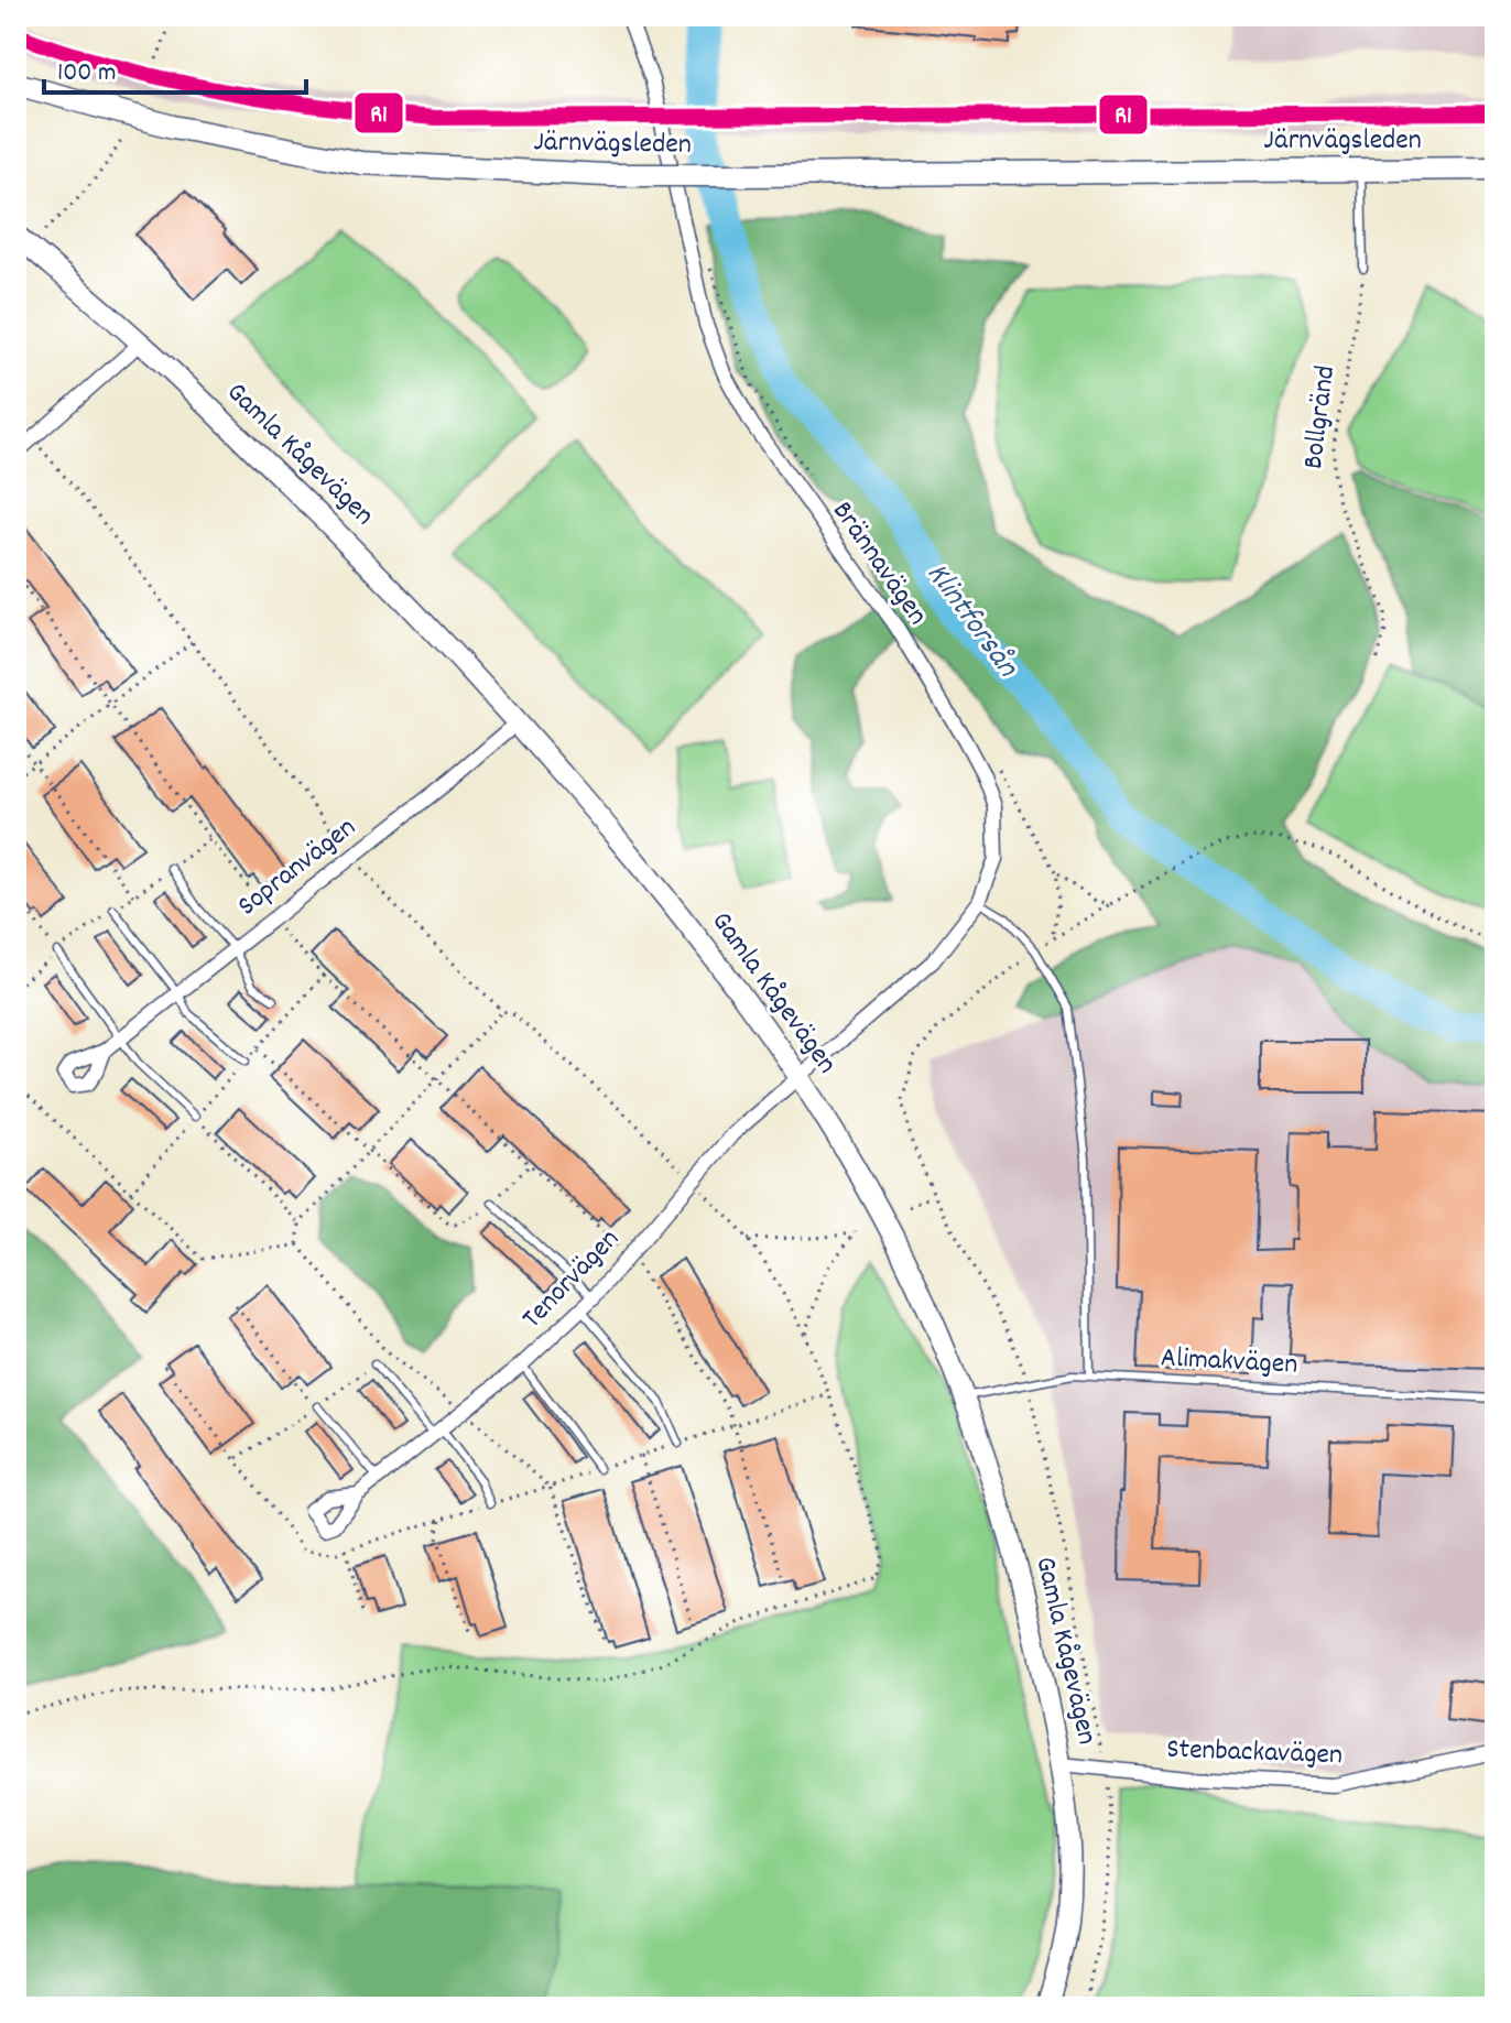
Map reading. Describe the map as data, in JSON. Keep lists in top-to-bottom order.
{
  "streets": {
    "main road": ["Järnvägsleden"],
    "street": [
      "Gamla Kågevägen",
      "Brännavägen",
      "Sopranvägen",
      "Tenorvägen",
      "Stenbackavägen"
    ],
    "lane": ["Alimakvägen"],
    "path": ["Bollgränd"]
  },
  "crossings": [
    ["Gamla Kågevägen", "Brännavägen"],
    ["Gamla Kågevägen", "Sopranvägen"],
    ["Gamla Kågevägen", "Tenorvägen"],
    ["Gamla Kågevägen", "Alimakvägen"],
    ["Gamla Kågevägen", "Stenbackavägen"],
    ["Brännavägen", "Tenorvägen"]
  ],
  "water": ["Klintforsån"],
  "lines": ["transit line R1"],
  "scale_bar": "100 m"
}
